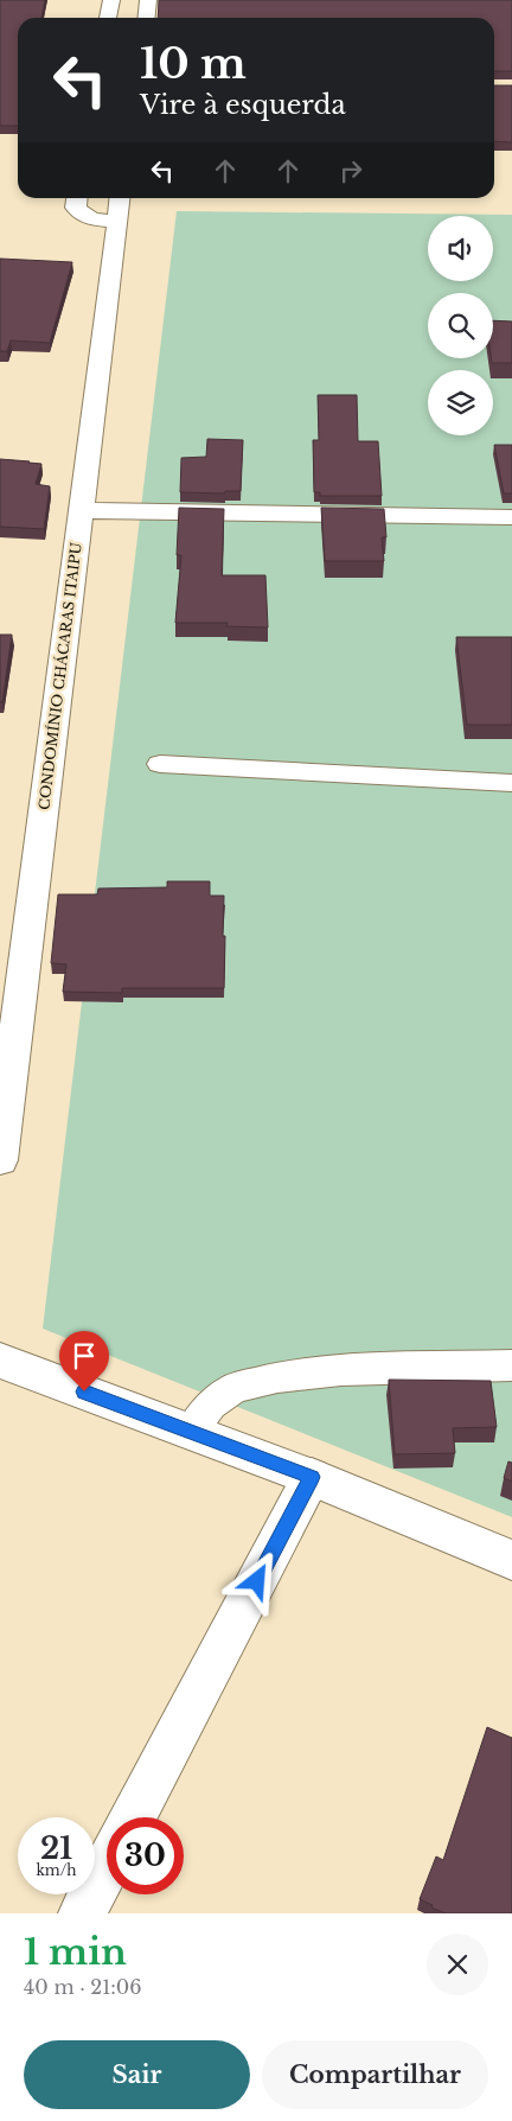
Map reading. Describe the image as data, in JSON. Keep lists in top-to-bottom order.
{
  "streets": {
    "street": ["CONDOMÍNIO CHÁCARAS ITAIPU"]
  },
  "page": {
    "turn": ["10 m", "Vire à esquerda"],
    "speed": "21 km/h",
    "limit": "30",
    "heading": ["1 min", "40 m · 21:06"],
    "buttons": ["Sair", "Compartilhar"]
  }
}
